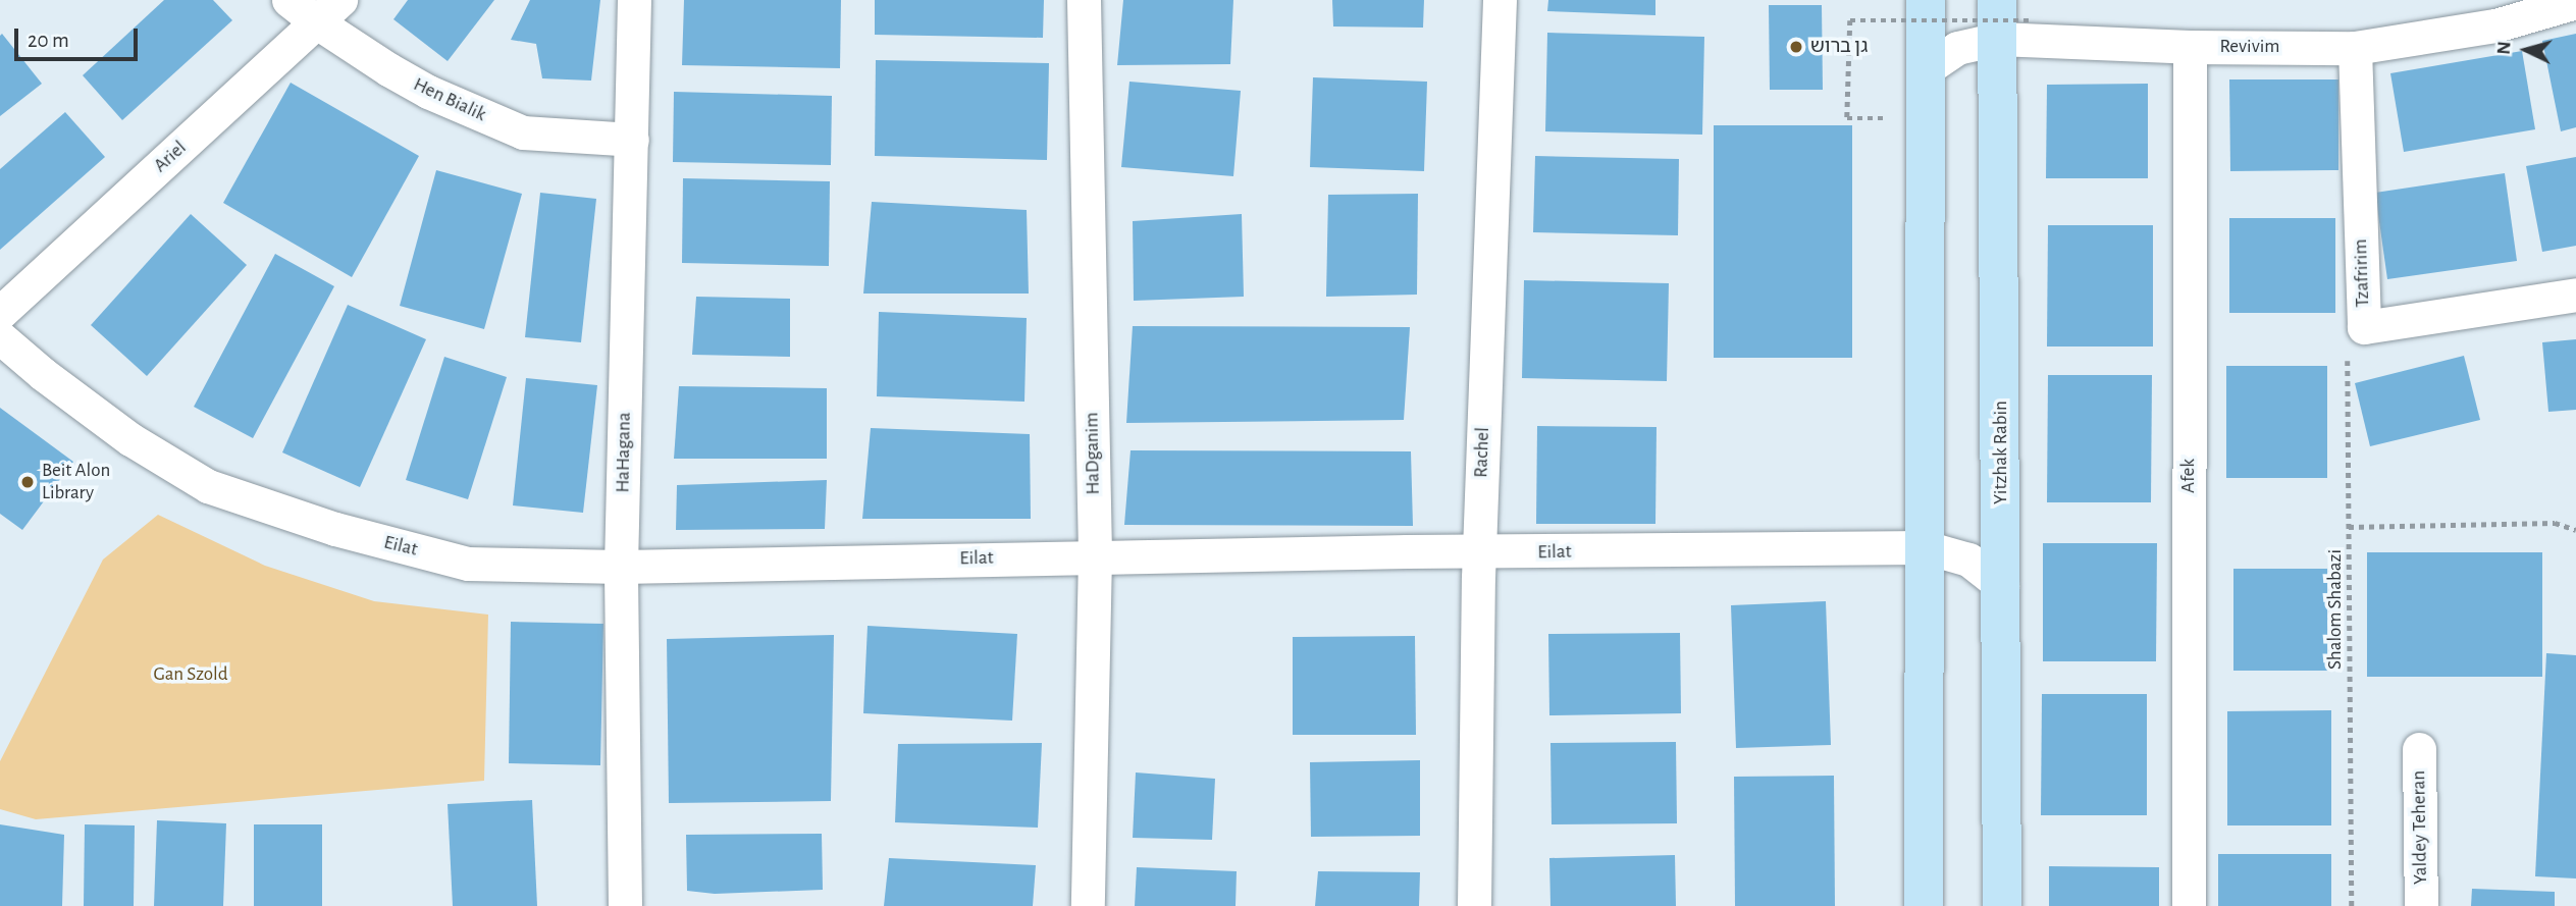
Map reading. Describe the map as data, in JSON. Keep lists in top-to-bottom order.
{
  "streets": {
    "main road": ["Yitzhak Rabin"],
    "street": [
      "Revivim",
      "Hen Bialik",
      "Ariel",
      "Tzafririm",
      "HaHagana",
      "Rachel",
      "HaDganim",
      "Afek",
      "Eilat",
      "Yaldey Teheran"
    ],
    "path": ["Shalom Shabazi"]
  },
  "crossings": [
    ["Revivim", "Tzafririm"],
    ["Revivim", "Yitzhak Rabin"],
    ["Revivim", "Afek"],
    ["Hen Bialik", "Ariel"],
    ["Hen Bialik", "HaHagana"],
    ["Tzafririm", "Shalom Shabazi"],
    ["HaHagana", "Eilat"],
    ["Rachel", "Eilat"],
    ["Yitzhak Rabin", "Eilat"],
    ["HaDganim", "Eilat"]
  ],
  "parks": ["Gan Szold"],
  "places": ["גן ברוש", "Beit Alon Library"],
  "scale_bar": "20 m",
  "north": "left"
}
